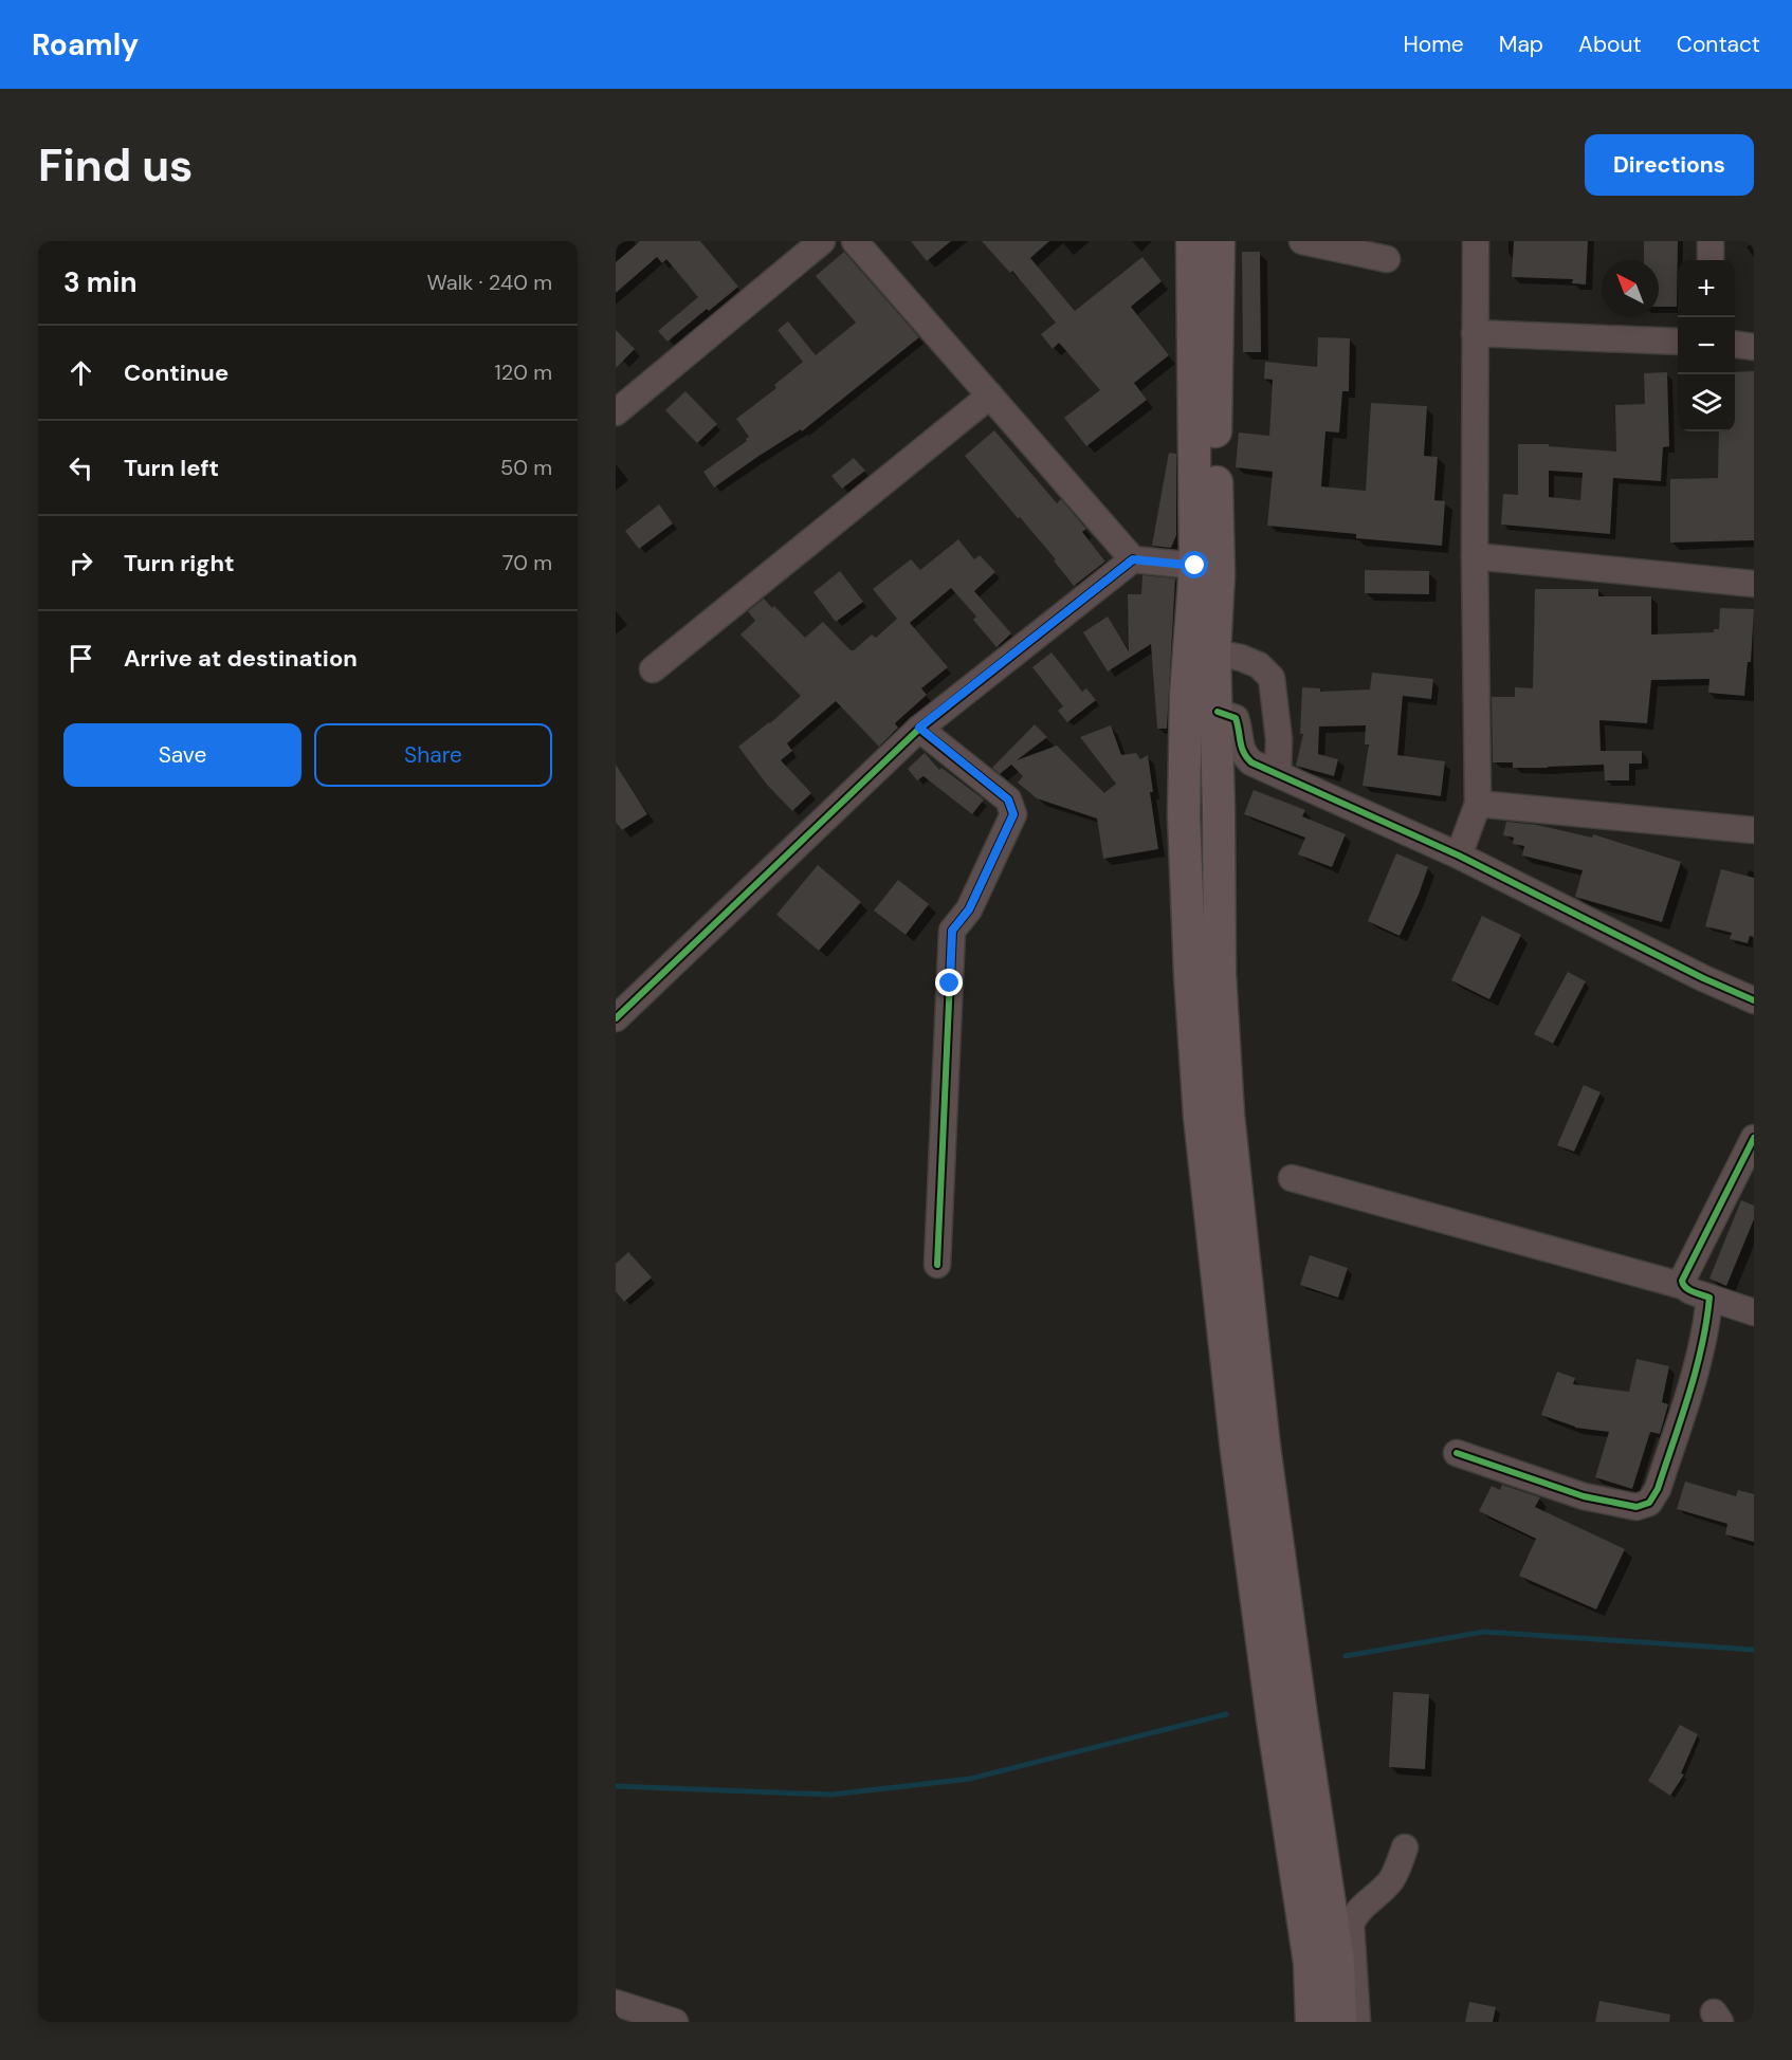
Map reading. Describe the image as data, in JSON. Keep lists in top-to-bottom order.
{
  "north": "top left",
  "page": {
    "header": "Roamly",
    "nav": [
      "Home",
      "Map",
      "About",
      "Contact"
    ],
    "buttons": [
      "Directions",
      ["Save", "Share"]
    ],
    "title": "Find us",
    "heading": ["3 min", "Walk · 240 m"],
    "map_buttons": ["+", "−"],
    "list": [
      ["Continue", "120 m"],
      ["Turn left", "50 m"],
      ["Turn right", "70 m"],
      "Arrive at destination"
    ]
  }
}
